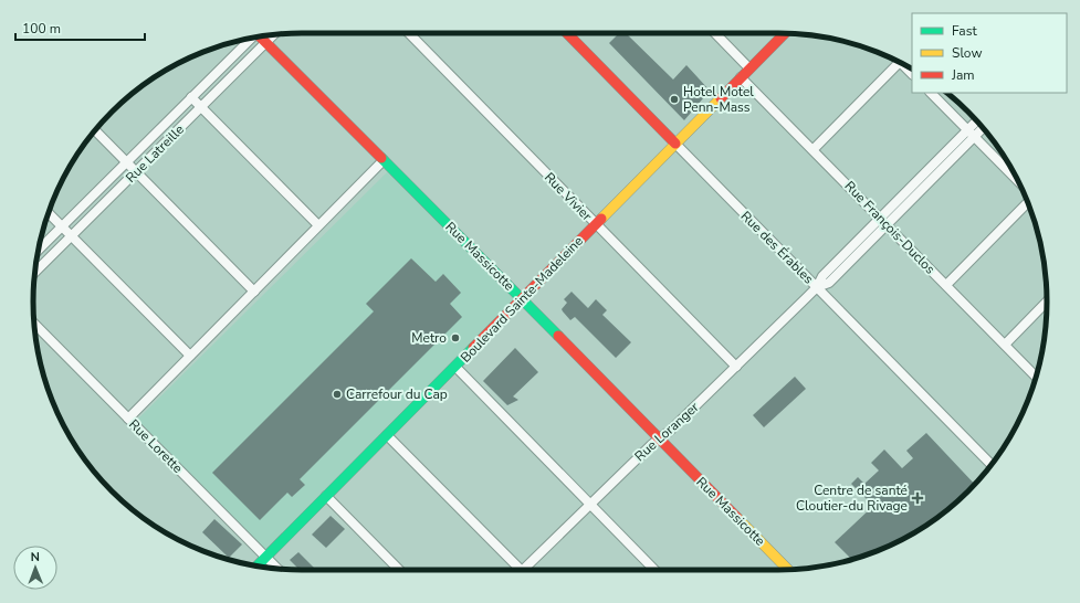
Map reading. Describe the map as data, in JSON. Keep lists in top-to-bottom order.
{
  "streets": {
    "street": [
      "Rue Latreille",
      "Rue Vivier",
      "Rue François-Duclos",
      "Rue des Érables",
      "Rue Massicotte",
      "Boulevard Sainte-Madeleine",
      "Rue Loranger",
      "Rue Lorette"
    ]
  },
  "crossings": [
    ["Rue Latreille", "Rue Massicotte"],
    ["Rue Vivier", "Boulevard Sainte-Madeleine"],
    ["Rue Vivier", "Rue Loranger"],
    ["Rue François-Duclos", "Boulevard Sainte-Madeleine"],
    ["Rue François-Duclos", "Rue Loranger"],
    ["Rue des Érables", "Boulevard Sainte-Madeleine"],
    ["Rue des Érables", "Rue Loranger"],
    ["Rue Massicotte", "Boulevard Sainte-Madeleine"],
    ["Rue Massicotte", "Rue Loranger"],
    ["Boulevard Sainte-Madeleine", "Rue Lorette"]
  ],
  "places": {
    "other": ["Hotel Motel Penn-Mass", "Metro", "Carrefour du Cap"],
    "health": ["Centre de santé Cloutier-du Rivage"]
  },
  "legend": ["Fast", "Slow", "Jam"],
  "scale_bar": "100 m",
  "north": "top"
}
